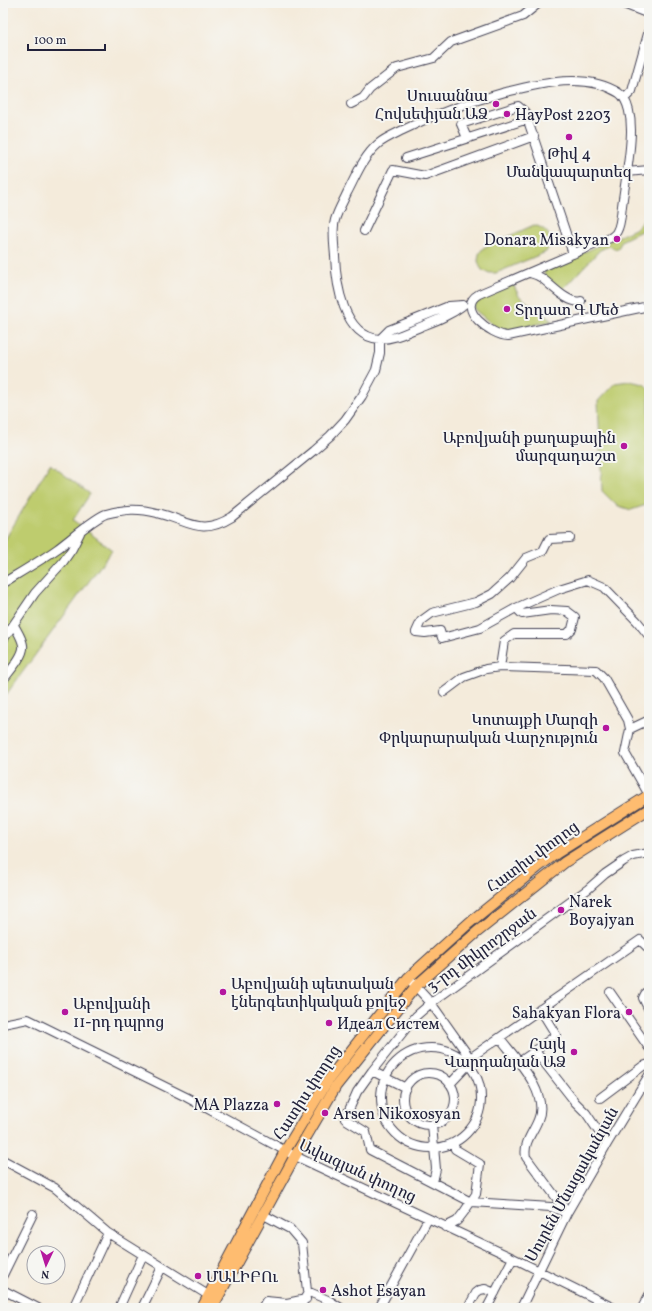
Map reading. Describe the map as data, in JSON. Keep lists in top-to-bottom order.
{
  "streets": {
    "main road": ["Հատիս փողոց"],
    "street": ["3-րդ միկրոշրջան", "Ավագյան փողոց", "Սուրեն Մնացականյան"]
  },
  "crossings": [
    ["Հատիս փողոց", "Ավագյան փողոց"],
    ["Ավագյան փողոց", "Սուրեն Մնացականյան"]
  ],
  "places": [
    "Սուսաննա Հովսեփյան ԱՁ",
    "HayPost 2203",
    "Թիվ 4 Մանկապարտեզ",
    "Donara Misakyan",
    "Տրդատ Գ Մեծ",
    "Աբովյանի քաղաքային մարզադաշտ",
    "Կոտայքի Մարզի Փրկարարական Վարչություն",
    "Narek Boyajyan",
    "Աբովյանի պետական էներգետիկական քոլեջ",
    "Աբովյանի 11-րդ դպրոց",
    "Sahakyan Flora",
    "Идеал Систем",
    "Հայկ Վարդանյան ԱՁ",
    "MA Plazza",
    "Arsen Nikoxosyan",
    "ՄԱԼԻԲՈւ",
    "Ashot Esayan"
  ],
  "scale_bar": "100 m",
  "north": "bottom"
}
